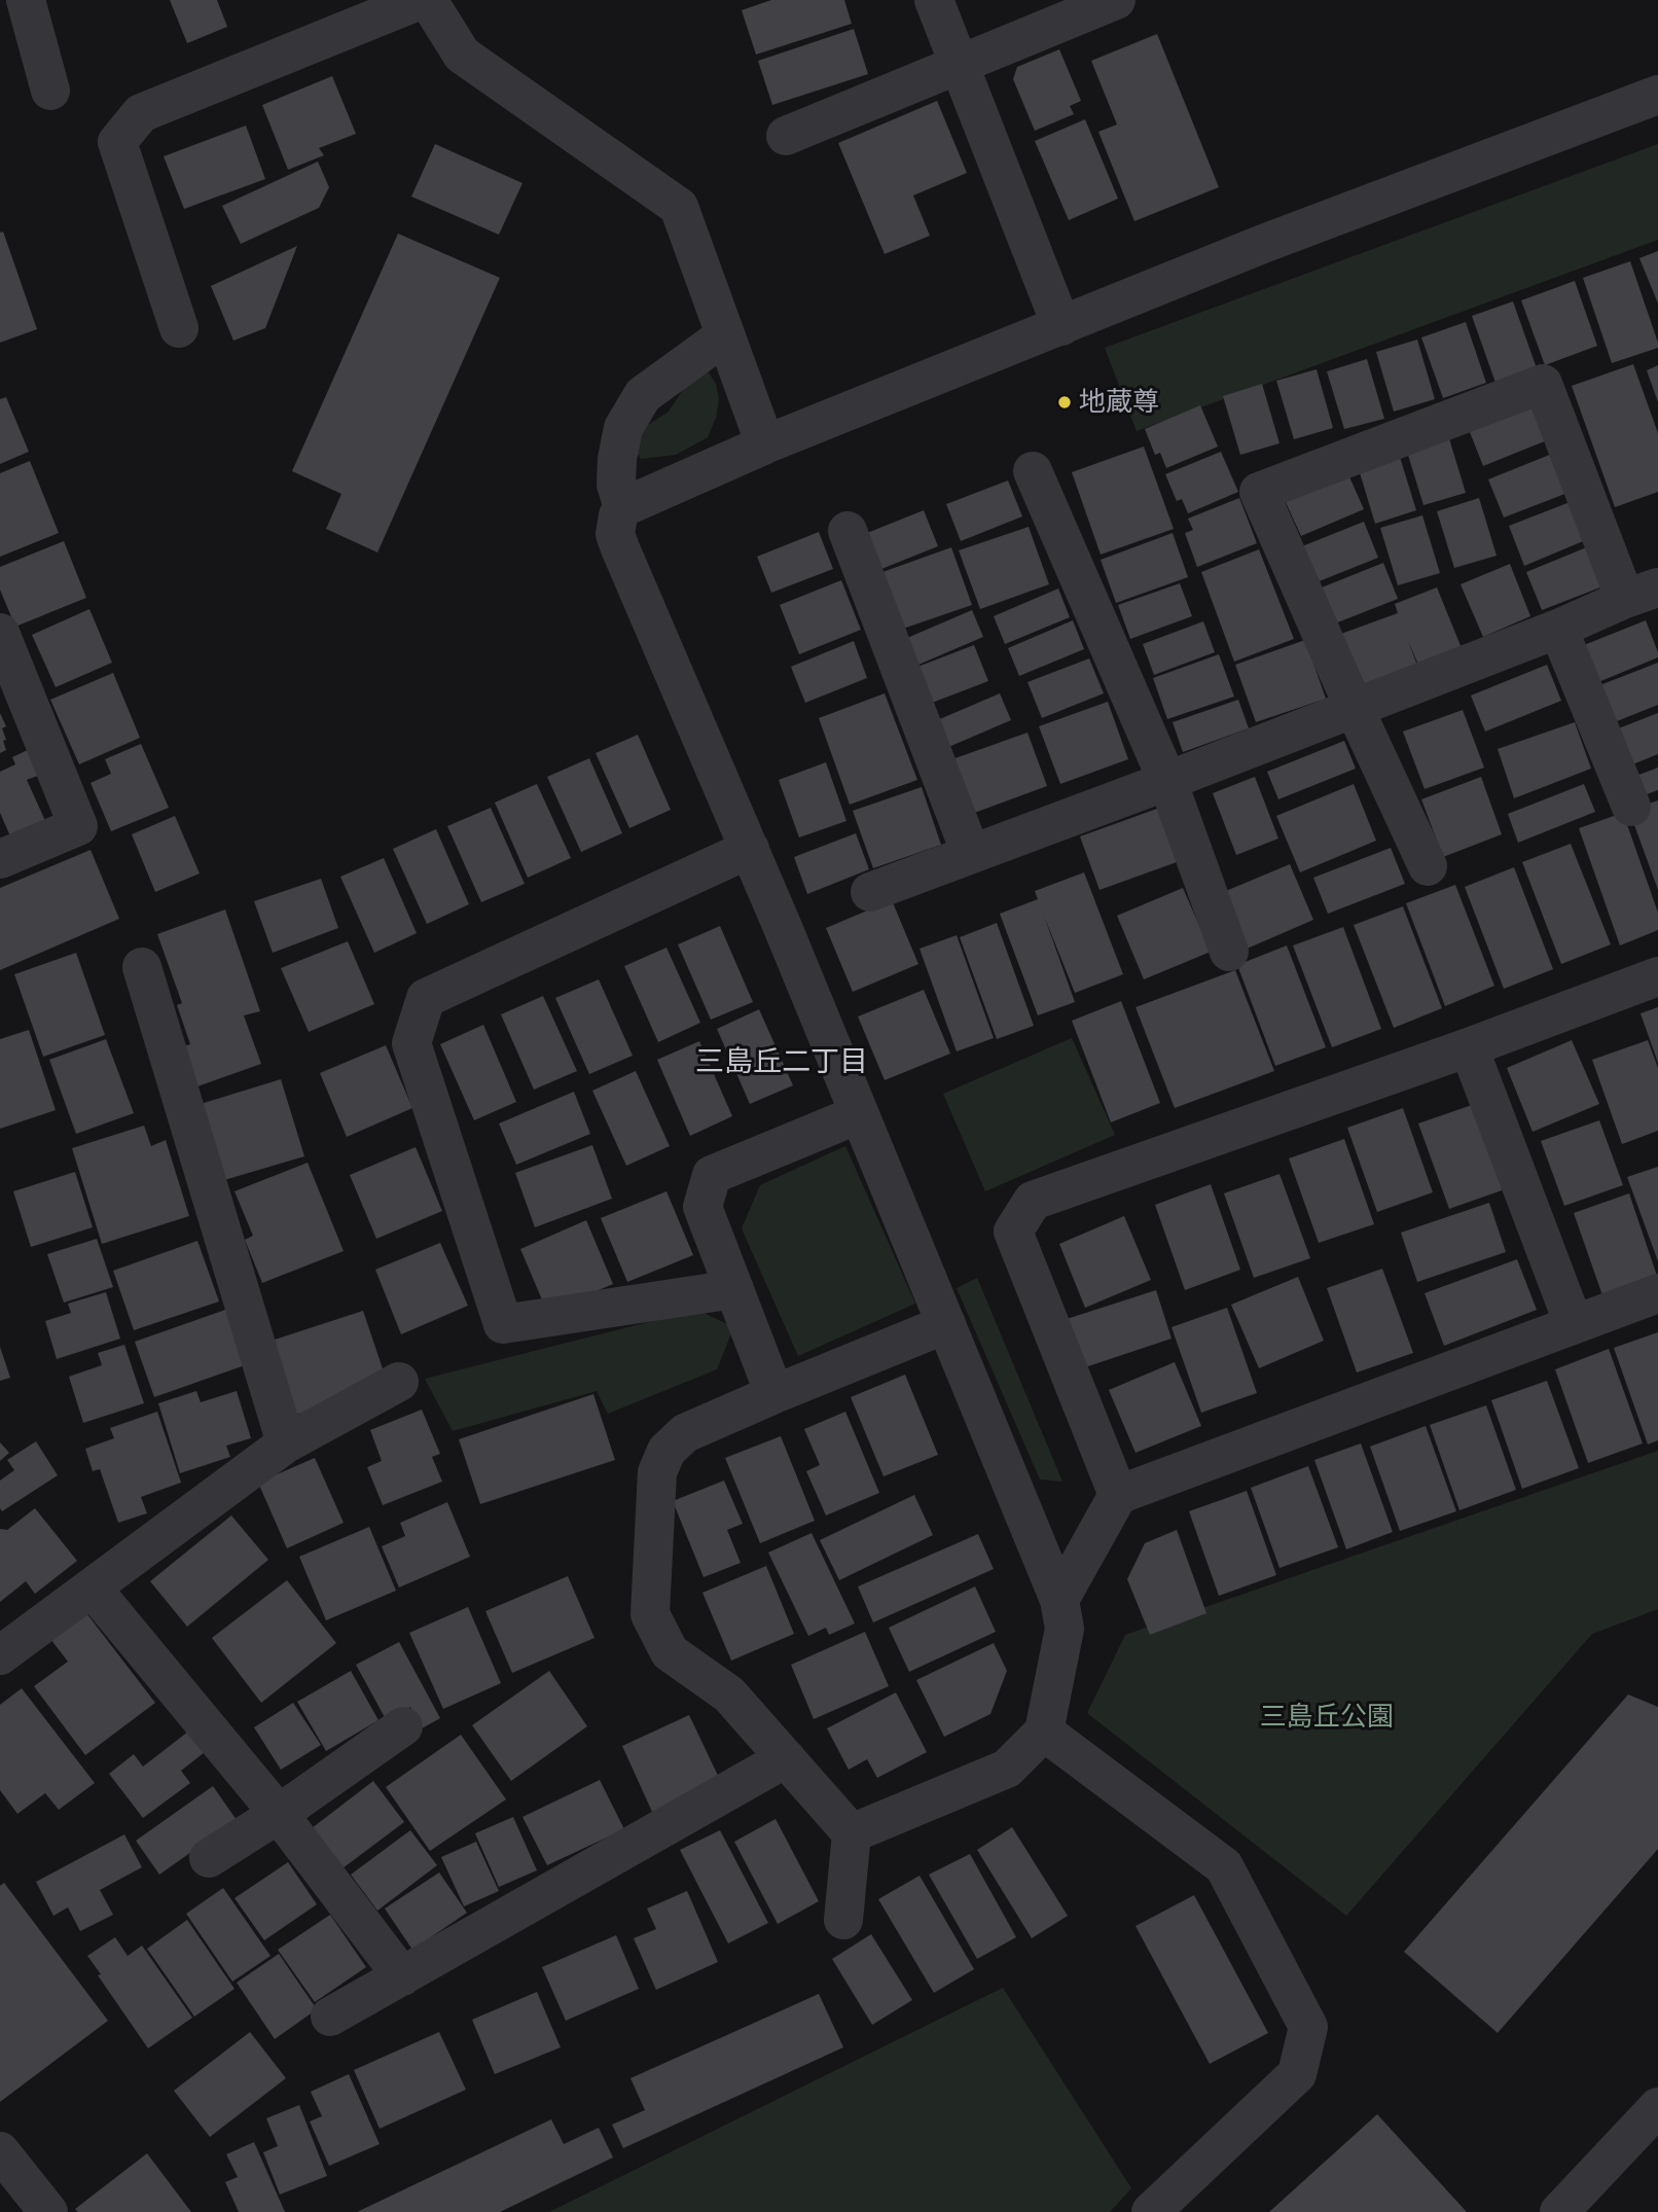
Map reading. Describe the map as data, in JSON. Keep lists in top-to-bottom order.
{
  "districts": ["三島丘二丁目"],
  "parks": ["三島丘公園"],
  "places": ["地蔵尊"]
}
